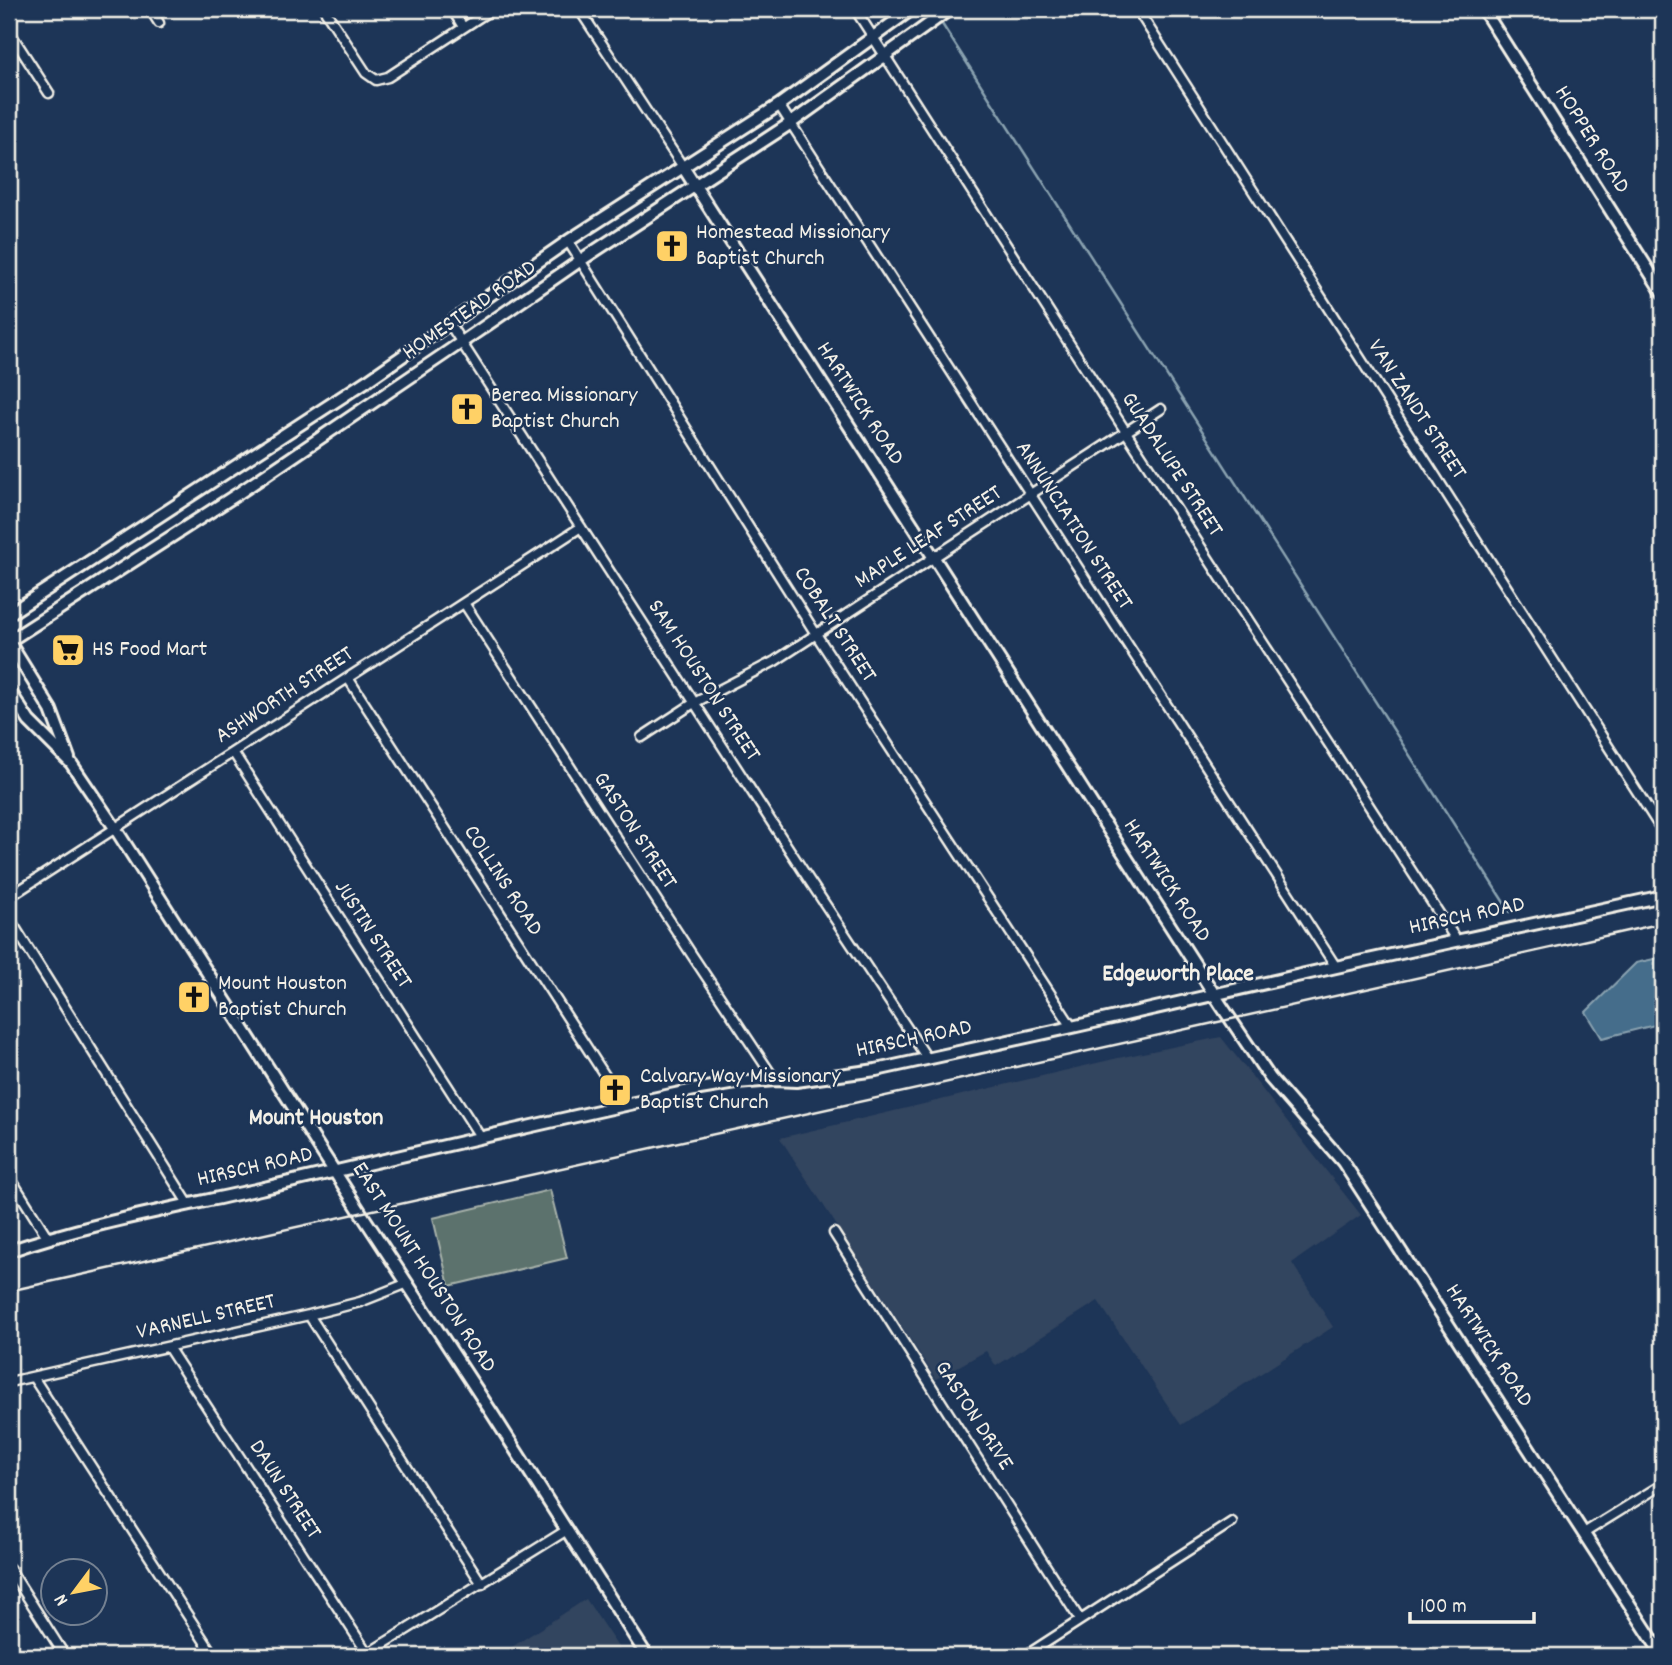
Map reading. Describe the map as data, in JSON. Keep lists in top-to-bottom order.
{
  "streets": {
    "main road": [
      "HOPPER ROAD",
      "HOMESTEAD ROAD",
      "HARTWICK ROAD",
      "HIRSCH ROAD",
      "EAST MOUNT HOUSTON ROAD"
    ],
    "street": [
      "VAN ZANDT STREET",
      "GUADALUPE STREET",
      "ANNUNCIATION STREET",
      "MAPLE LEAF STREET",
      "COBALT STREET",
      "SAM HOUSTON STREET",
      "ASHWORTH STREET",
      "GASTON STREET",
      "COLLINS ROAD",
      "JUSTIN STREET",
      "VARNELL STREET",
      "GASTON DRIVE",
      "DAUN STREET"
    ]
  },
  "crossings": [
    ["HOMESTEAD ROAD", "HARTWICK ROAD"],
    ["HOMESTEAD ROAD", "GUADALUPE STREET"],
    ["HOMESTEAD ROAD", "ANNUNCIATION STREET"],
    ["HOMESTEAD ROAD", "COBALT STREET"],
    ["HOMESTEAD ROAD", "SAM HOUSTON STREET"],
    ["HOMESTEAD ROAD", "EAST MOUNT HOUSTON ROAD"],
    ["HARTWICK ROAD", "MAPLE LEAF STREET"],
    ["HARTWICK ROAD", "HIRSCH ROAD"],
    ["GUADALUPE STREET", "MAPLE LEAF STREET"],
    ["GUADALUPE STREET", "HIRSCH ROAD"],
    ["ANNUNCIATION STREET", "MAPLE LEAF STREET"],
    ["ANNUNCIATION STREET", "HIRSCH ROAD"],
    ["MAPLE LEAF STREET", "COBALT STREET"],
    ["MAPLE LEAF STREET", "SAM HOUSTON STREET"],
    ["COBALT STREET", "HIRSCH ROAD"],
    ["SAM HOUSTON STREET", "ASHWORTH STREET"],
    ["SAM HOUSTON STREET", "HIRSCH ROAD"],
    ["ASHWORTH STREET", "GASTON STREET"],
    ["ASHWORTH STREET", "COLLINS ROAD"],
    ["ASHWORTH STREET", "JUSTIN STREET"],
    ["ASHWORTH STREET", "EAST MOUNT HOUSTON ROAD"],
    ["GASTON STREET", "HIRSCH ROAD"],
    ["COLLINS ROAD", "HIRSCH ROAD"],
    ["HIRSCH ROAD", "JUSTIN STREET"],
    ["HIRSCH ROAD", "EAST MOUNT HOUSTON ROAD"],
    ["EAST MOUNT HOUSTON ROAD", "VARNELL STREET"],
    ["VARNELL STREET", "DAUN STREET"]
  ],
  "districts": ["Edgeworth Place", "Mount Houston"],
  "places": {
    "church": [
      "Homestead Missionary Baptist Church",
      "Berea Missionary Baptist Church",
      "Mount Houston Baptist Church",
      "Calvary Way Missionary Baptist Church"
    ],
    "supermarket": ["HS Food Mart"]
  },
  "scale_bar": "100 m",
  "north": "bottom left"
}
